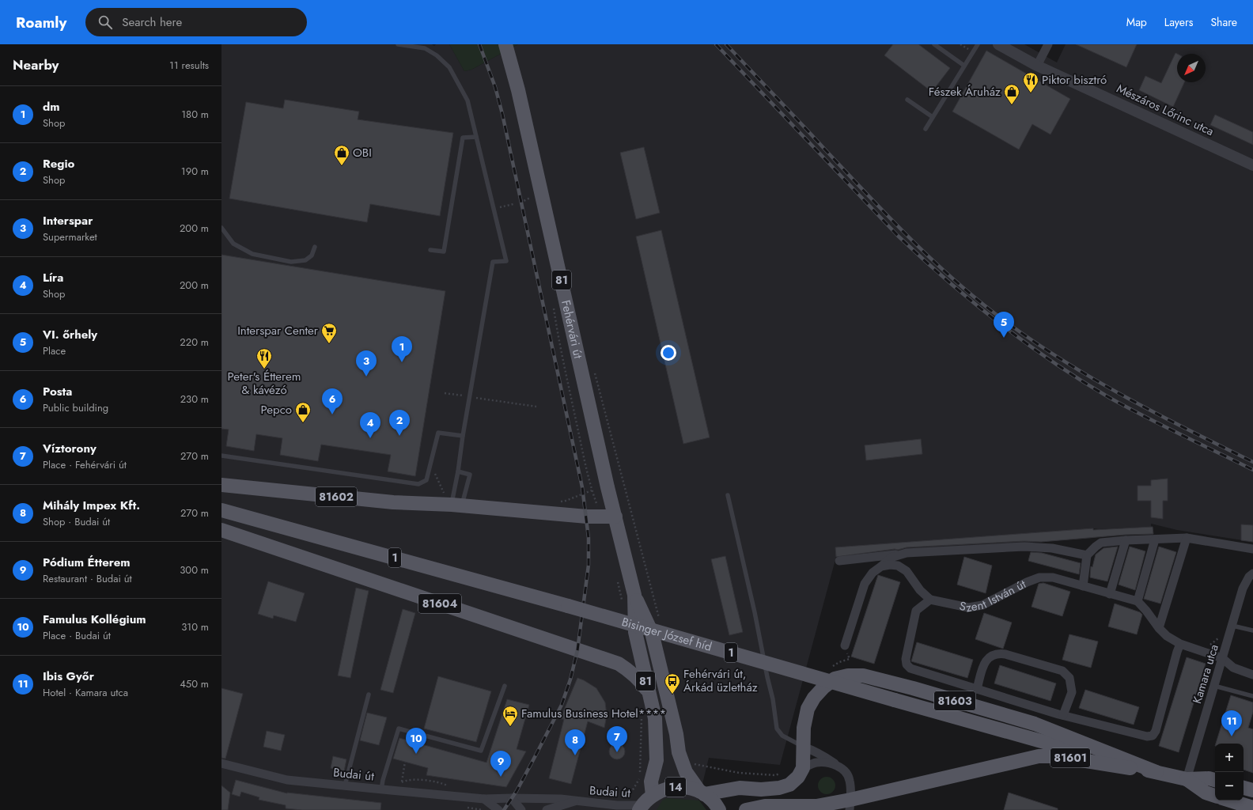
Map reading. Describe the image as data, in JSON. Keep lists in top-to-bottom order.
{
  "streets": {
    "main road": [
      "81",
      "Fehérvári út",
      "81602",
      "1",
      "81604",
      "Bisinger József híd",
      "81603",
      "81601",
      "14"
    ],
    "street": [
      "Mészáros Lőrinc utca",
      "Szent István út",
      "Kamara utca",
      "Budai út"
    ]
  },
  "crossings": [
    ["Fehérvári út", "81602"],
    ["Fehérvári út", "81604"],
    ["Fehérvári út", "14"],
    ["1", "Bisinger József híd"],
    ["1", "Kamara utca"],
    ["1", "81603"],
    ["1", "81601"],
    ["Bisinger József híd", "81603"],
    ["Bisinger József híd", "81601"],
    ["81603", "81601"],
    ["Budai út", "14"]
  ],
  "places": {
    "restaurant": ["Piktor bisztró", "Peter's Étterem & kávézó"],
    "shop": ["Fészek Áruház", "OBI", "Pepco"],
    "supermarket": ["Interspar Center"],
    "bus stop": ["Fehérvári út, Árkád üzletház"],
    "hotel": ["Famulus Business Hotel****"]
  },
  "north": "bottom left",
  "page": {
    "header": "Roamly",
    "search": "Search here",
    "nav": ["Map", "Layers", "Share"],
    "heading": ["Nearby", "11 results"],
    "list": [
      {
        "mark": "1",
        "name": "dm",
        "note": "Shop",
        "value": "180 m"
      },
      {
        "mark": "2",
        "name": "Regio",
        "note": "Shop",
        "value": "190 m"
      },
      {
        "mark": "3",
        "name": "Interspar",
        "note": "Supermarket",
        "value": "200 m"
      },
      {
        "mark": "4",
        "name": "Líra",
        "note": "Shop",
        "value": "200 m"
      },
      {
        "mark": "5",
        "name": "VI. őrhely",
        "note": "Place",
        "value": "220 m"
      },
      {
        "mark": "6",
        "name": "Posta",
        "note": "Public building",
        "value": "230 m"
      },
      {
        "mark": "7",
        "name": "Víztorony",
        "note": "Place · Fehérvári út",
        "value": "270 m"
      },
      {
        "mark": "8",
        "name": "Mihály Impex Kft.",
        "note": "Shop · Budai út",
        "value": "270 m"
      },
      {
        "mark": "9",
        "name": "Pódium Étterem",
        "note": "Restaurant · Budai út",
        "value": "300 m"
      },
      {
        "mark": "10",
        "name": "Famulus Kollégium",
        "note": "Place · Budai út",
        "value": "310 m"
      },
      {
        "mark": "11",
        "name": "Ibis Győr",
        "note": "Hotel · Kamara utca",
        "value": "450 m"
      }
    ],
    "pins": [
      "5",
      "1",
      "3",
      "6",
      "2",
      "4",
      "11",
      "7",
      "10",
      "8",
      "9"
    ],
    "map_buttons": ["+", "−"]
  }
}
